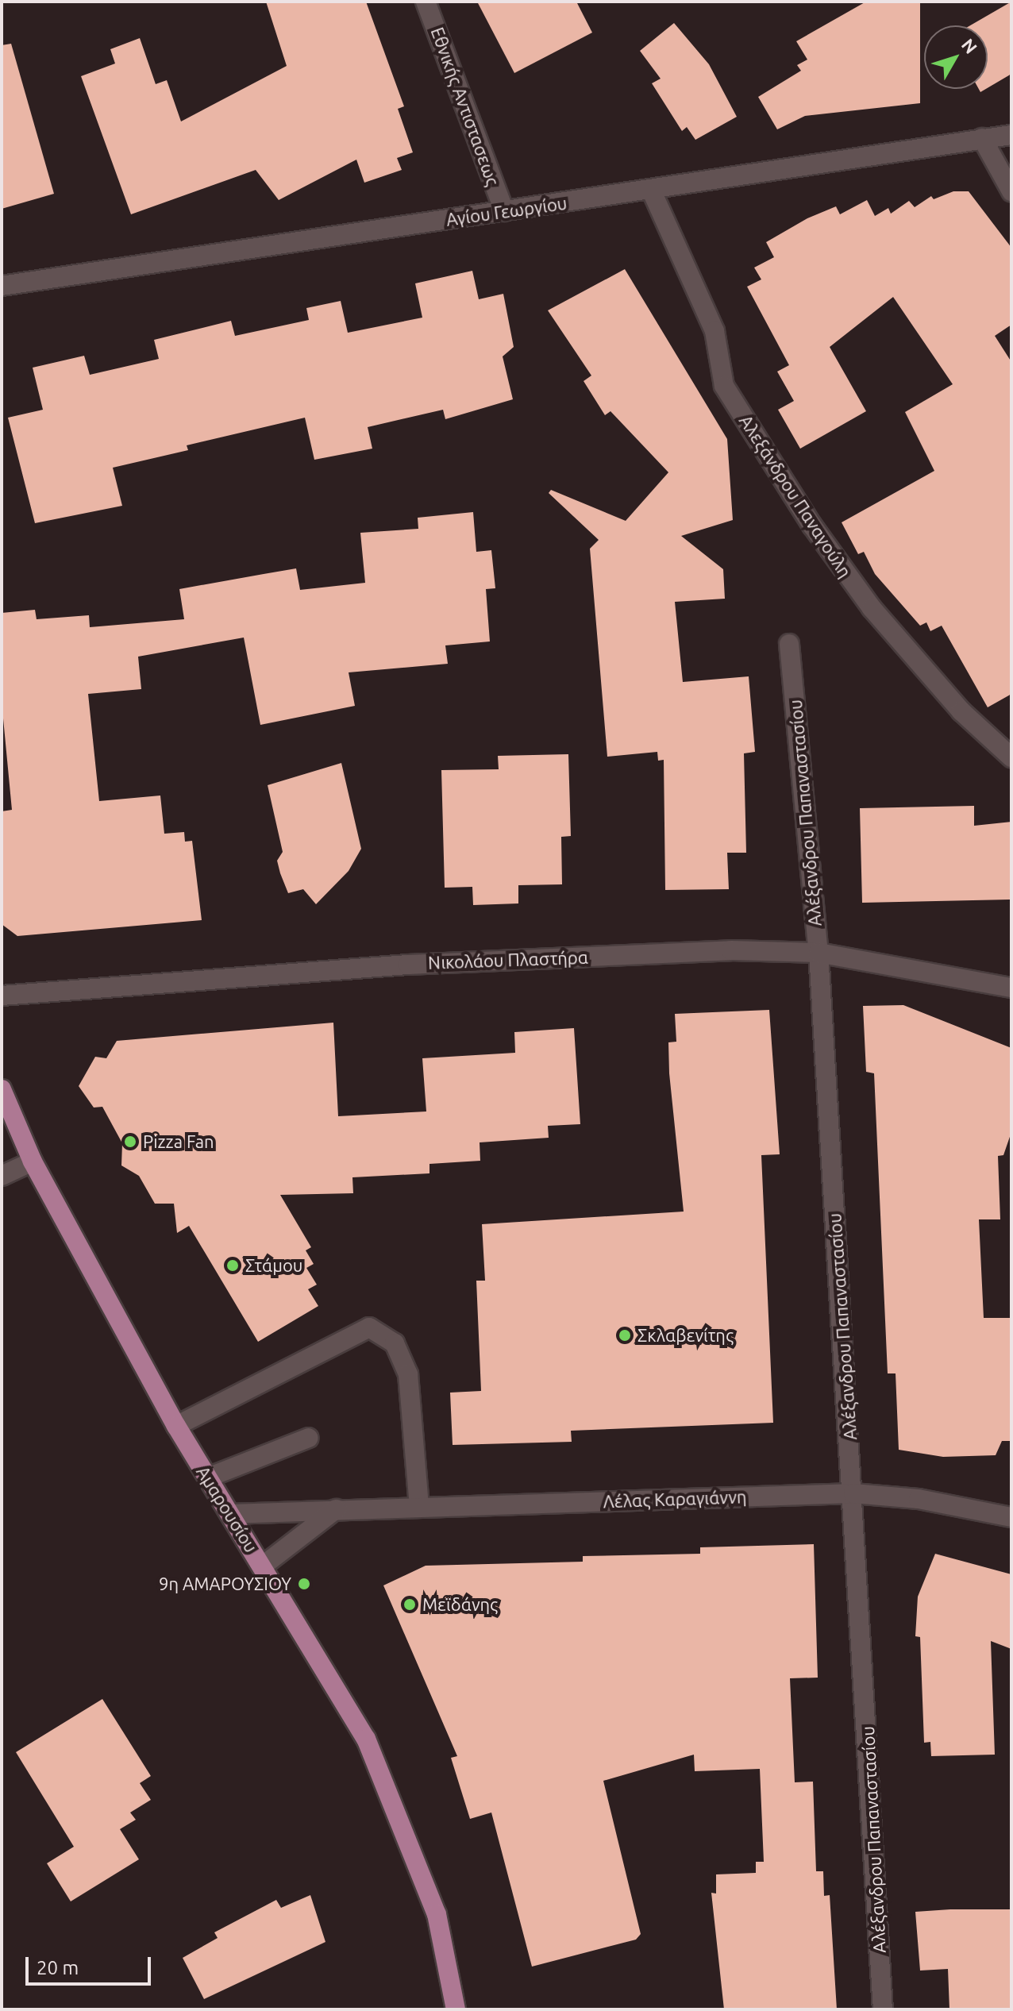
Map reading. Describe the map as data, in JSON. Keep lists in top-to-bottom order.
{
  "streets": {
    "main road": ["Αμαρουσίου"],
    "street": [
      "Εθνικής Αντιστασεως",
      "Αγίου Γεωργίου",
      "Αλεξάνδρου Παναγούλη",
      "Αλέξανδρου Παπαναστασίου",
      "Νικολάου Πλαστήρα",
      "Λέλας Καραγιάννη"
    ]
  },
  "crossings": [
    ["Εθνικής Αντιστασεως", "Αγίου Γεωργίου"],
    ["Αγίου Γεωργίου", "Αλεξάνδρου Παναγούλη"],
    ["Αλέξανδρου Παπαναστασίου", "Νικολάου Πλαστήρα"],
    ["Αλέξανδρου Παπαναστασίου", "Λέλας Καραγιάννη"],
    ["Λέλας Καραγιάννη", "Αμαρουσίου"]
  ],
  "places": [
    "Pizza Fan",
    "Στάμου",
    "Σκλαβενίτης",
    "9η ΑΜΑΡΟΥΣΙΟΥ",
    "Μεϊδάνης"
  ],
  "scale_bar": "20 m",
  "north": "top right"
}
